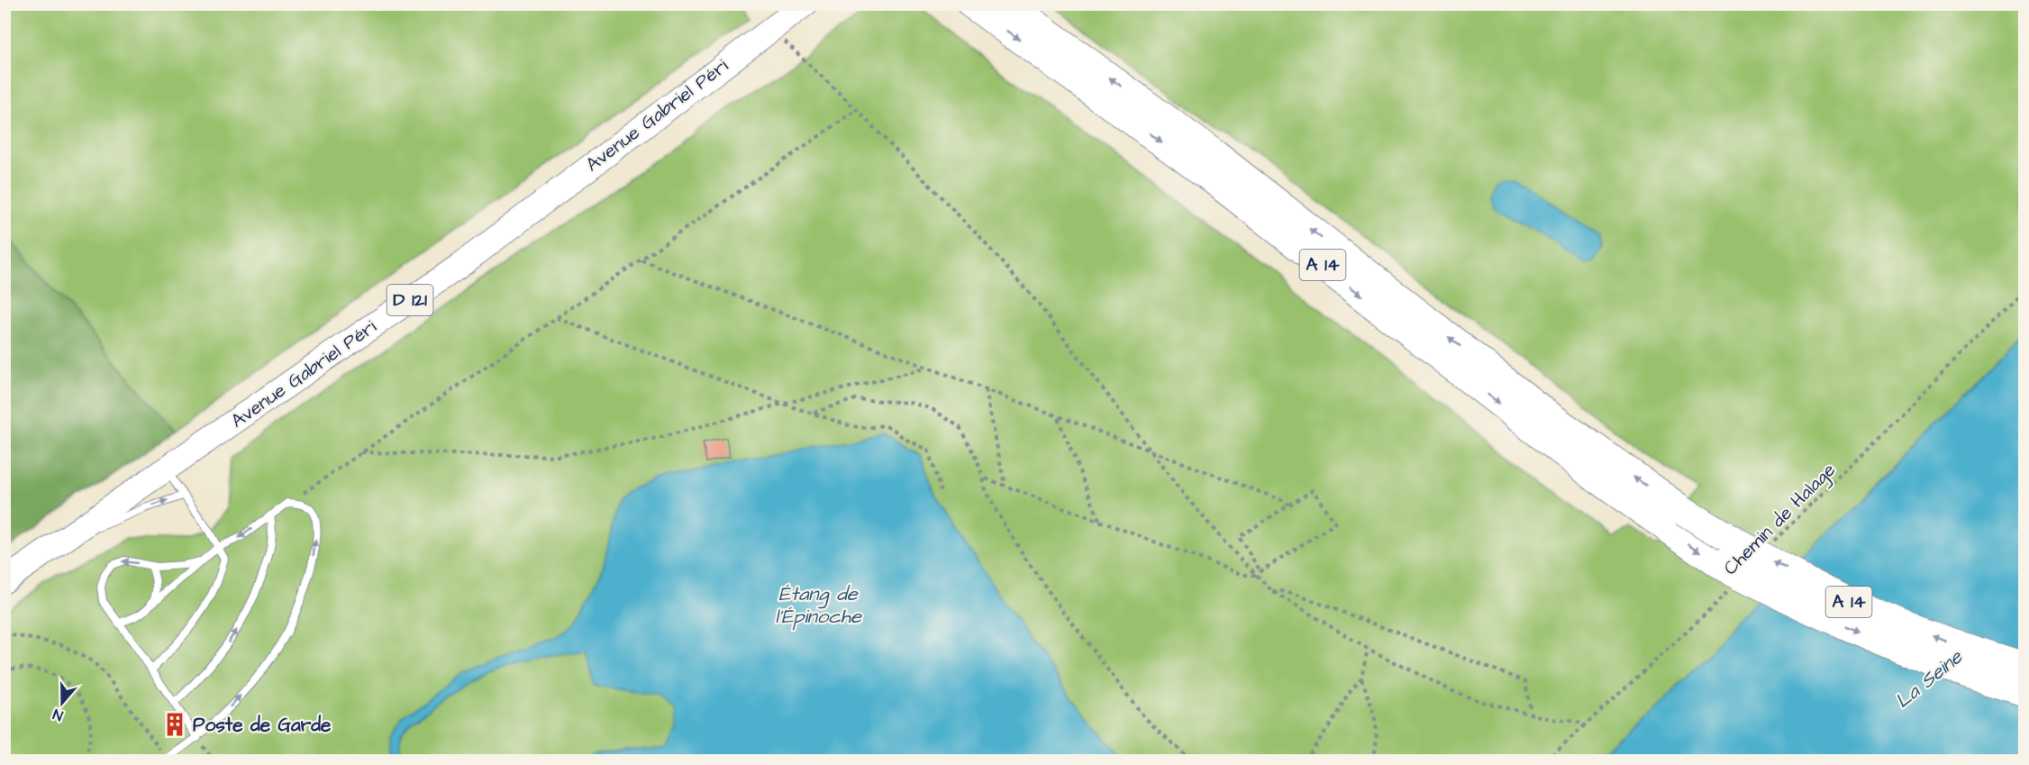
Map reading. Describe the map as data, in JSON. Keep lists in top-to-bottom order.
{
  "streets": {
    "highway": ["A 14"],
    "main road": ["Avenue Gabriel Péri", "D 121"],
    "path": ["Chemin de Halage"]
  },
  "water": ["Étang de l'Épinoche", "La Seine"],
  "places": {
    "building": ["Poste de Garde"]
  },
  "north": "bottom"
}
